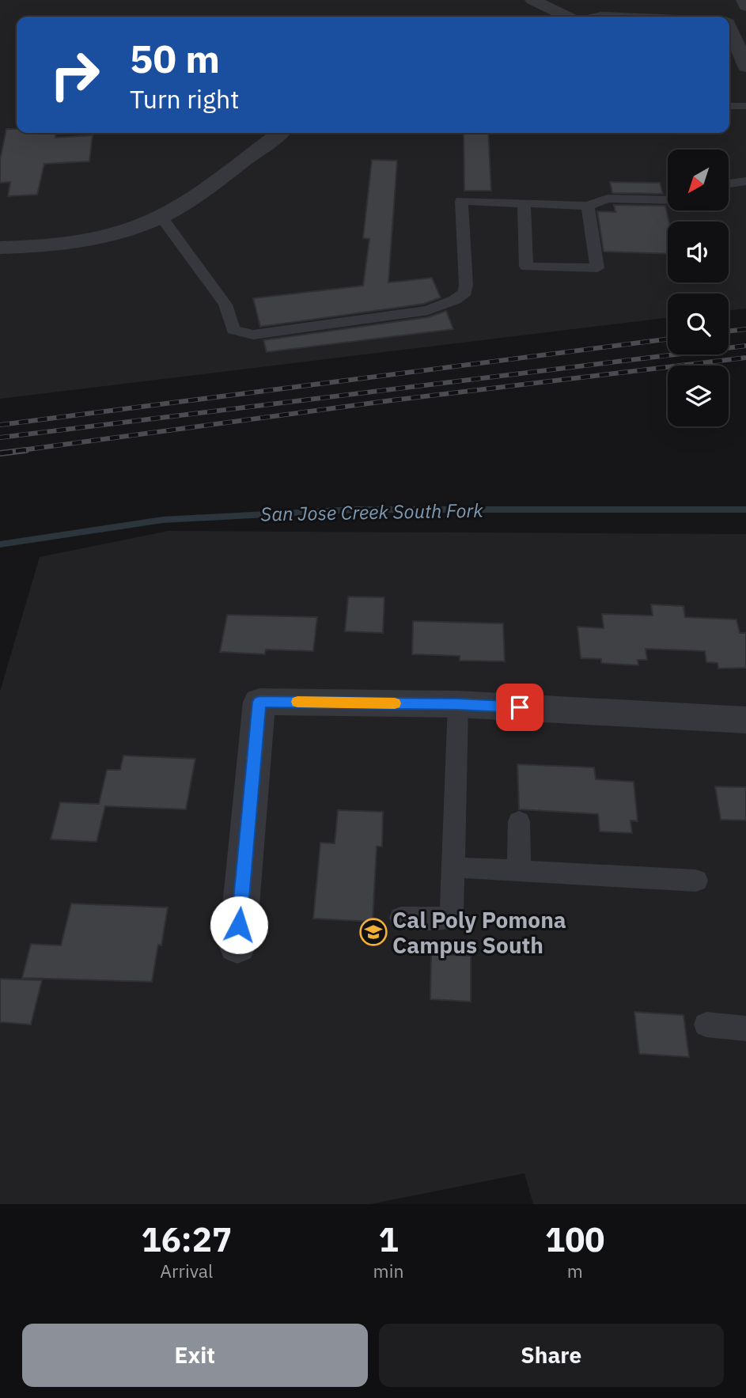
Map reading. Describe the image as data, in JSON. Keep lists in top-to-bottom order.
{
  "water": ["San Jose Creek South Fork"],
  "places": {
    "school or university": ["Cal Poly Pomona Campus South"]
  },
  "north": "bottom left",
  "page": {
    "turn": ["50 m", "Turn right"],
    "eta": [
      "16:27",
      "Arrival",
      "1",
      "min",
      "100",
      "m"
    ],
    "buttons": ["Exit", "Share"]
  }
}
